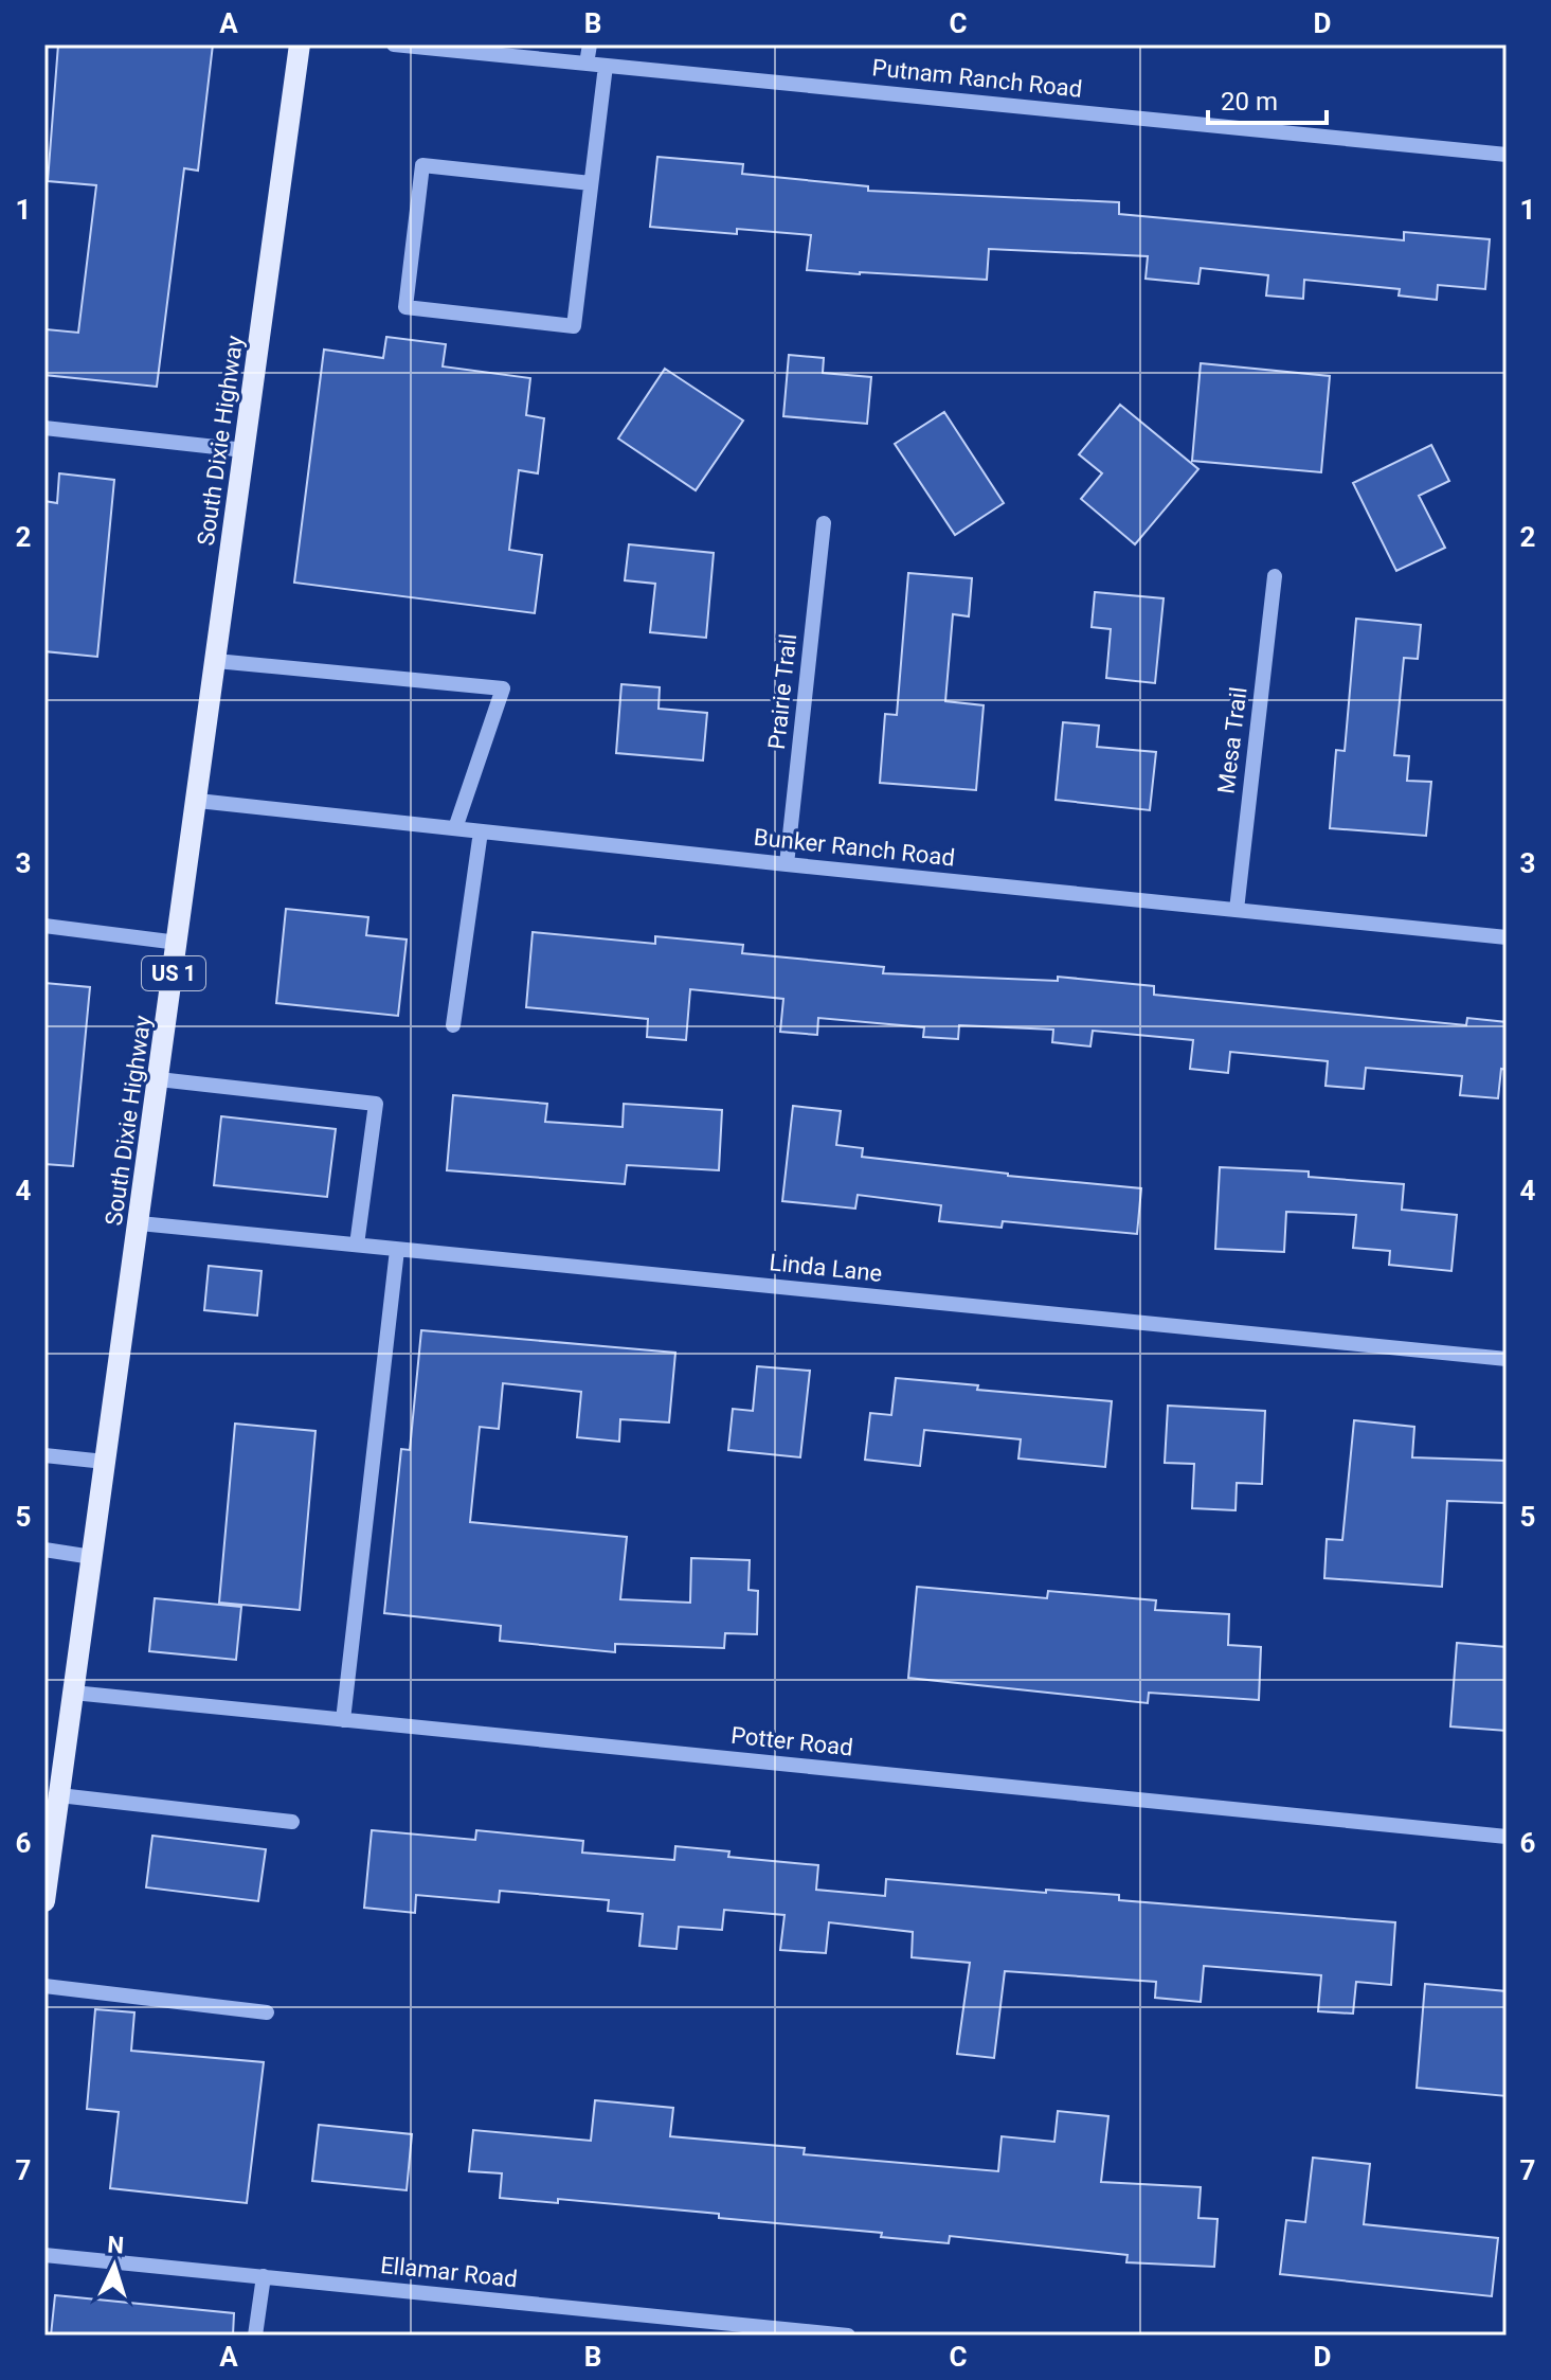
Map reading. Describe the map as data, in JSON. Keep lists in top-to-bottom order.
{
  "streets": {
    "main road": ["South Dixie Highway", "US 1"],
    "street": [
      "Putnam Ranch Road",
      "Prairie Trail",
      "Mesa Trail",
      "Bunker Ranch Road",
      "Linda Lane",
      "Potter Road",
      "Ellamar Road"
    ]
  },
  "crossings": [
    ["South Dixie Highway", "Bunker Ranch Road"],
    ["South Dixie Highway", "Linda Lane"],
    ["South Dixie Highway", "Potter Road"],
    ["Prairie Trail", "Bunker Ranch Road"],
    ["Mesa Trail", "Bunker Ranch Road"]
  ],
  "scale_bar": "20 m",
  "north": "top",
  "grid": {
    "columns": [
      "A",
      "B",
      "C",
      "D"
    ],
    "rows": [
      "1",
      "2",
      "3",
      "4",
      "5",
      "6",
      "7"
    ]
  }
}
